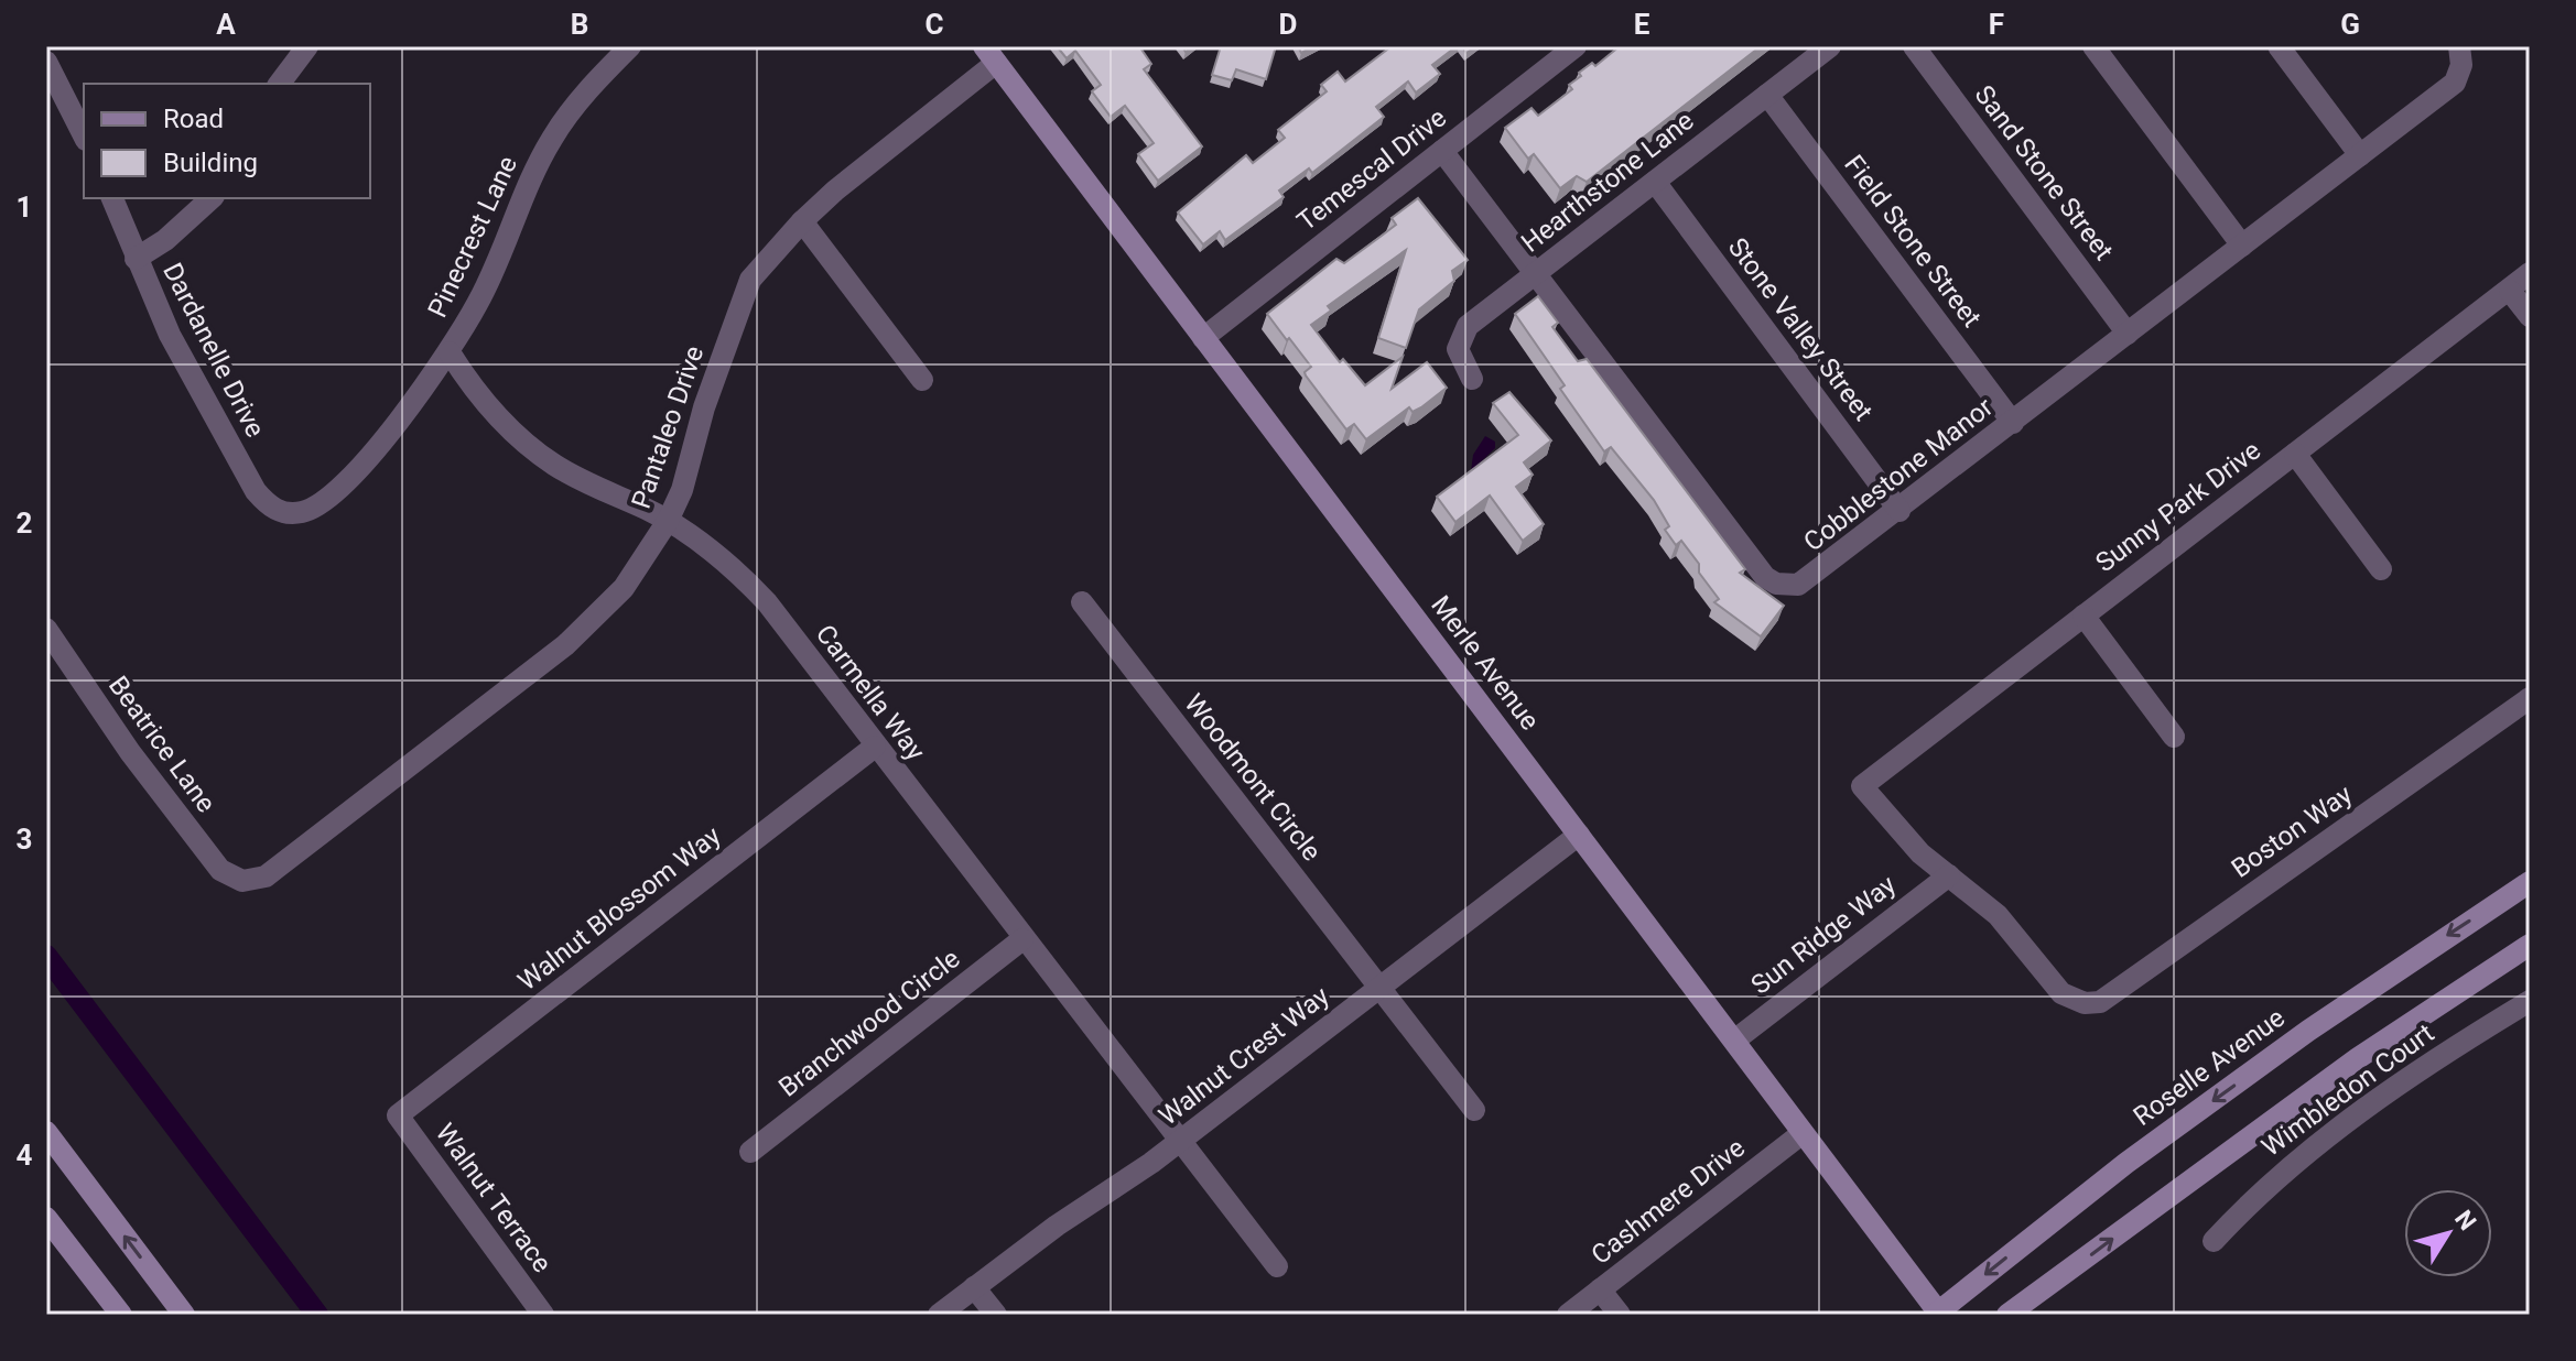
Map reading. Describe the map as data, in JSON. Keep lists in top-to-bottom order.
{
  "streets": {
    "main road": ["Merle Avenue", "Roselle Avenue"],
    "street": [
      "Temescal Drive",
      "Sand Stone Street",
      "Hearthstone Lane",
      "Pinecrest Lane",
      "Field Stone Street",
      "Stone Valley Street",
      "Dardanelle Drive",
      "Pantaleo Drive",
      "Cobblestone Manor",
      "Sunny Park Drive",
      "Carmella Way",
      "Beatrice Lane",
      "Woodmont Circle",
      "Boston Way",
      "Walnut Blossom Way",
      "Sun Ridge Way",
      "Branchwood Circle",
      "Walnut Crest Way",
      "Wimbledon Court",
      "Walnut Terrace",
      "Cashmere Drive"
    ]
  },
  "crossings": [
    ["Temescal Drive", "Cobblestone Manor"],
    ["Temescal Drive", "Merle Avenue"],
    ["Sand Stone Street", "Cobblestone Manor"],
    ["Hearthstone Lane", "Field Stone Street"],
    ["Hearthstone Lane", "Stone Valley Street"],
    ["Hearthstone Lane", "Cobblestone Manor"],
    ["Pinecrest Lane", "Dardanelle Drive"],
    ["Pinecrest Lane", "Carmella Way"],
    ["Field Stone Street", "Cobblestone Manor"],
    ["Stone Valley Street", "Cobblestone Manor"],
    ["Pantaleo Drive", "Merle Avenue"],
    ["Pantaleo Drive", "Carmella Way"],
    ["Pantaleo Drive", "Beatrice Lane"],
    ["Sunny Park Drive", "Boston Way"],
    ["Sunny Park Drive", "Sun Ridge Way"],
    ["Merle Avenue", "Sun Ridge Way"],
    ["Merle Avenue", "Walnut Crest Way"],
    ["Merle Avenue", "Roselle Avenue"],
    ["Merle Avenue", "Cashmere Drive"],
    ["Carmella Way", "Walnut Blossom Way"],
    ["Carmella Way", "Branchwood Circle"],
    ["Carmella Way", "Walnut Crest Way"],
    ["Woodmont Circle", "Walnut Crest Way"],
    ["Boston Way", "Sun Ridge Way"],
    ["Walnut Blossom Way", "Walnut Terrace"]
  ],
  "legend": ["Road", "Building"],
  "north": "top right",
  "grid": {
    "columns": [
      "A",
      "B",
      "C",
      "D",
      "E",
      "F",
      "G"
    ],
    "rows": [
      "1",
      "2",
      "3",
      "4"
    ]
  }
}
